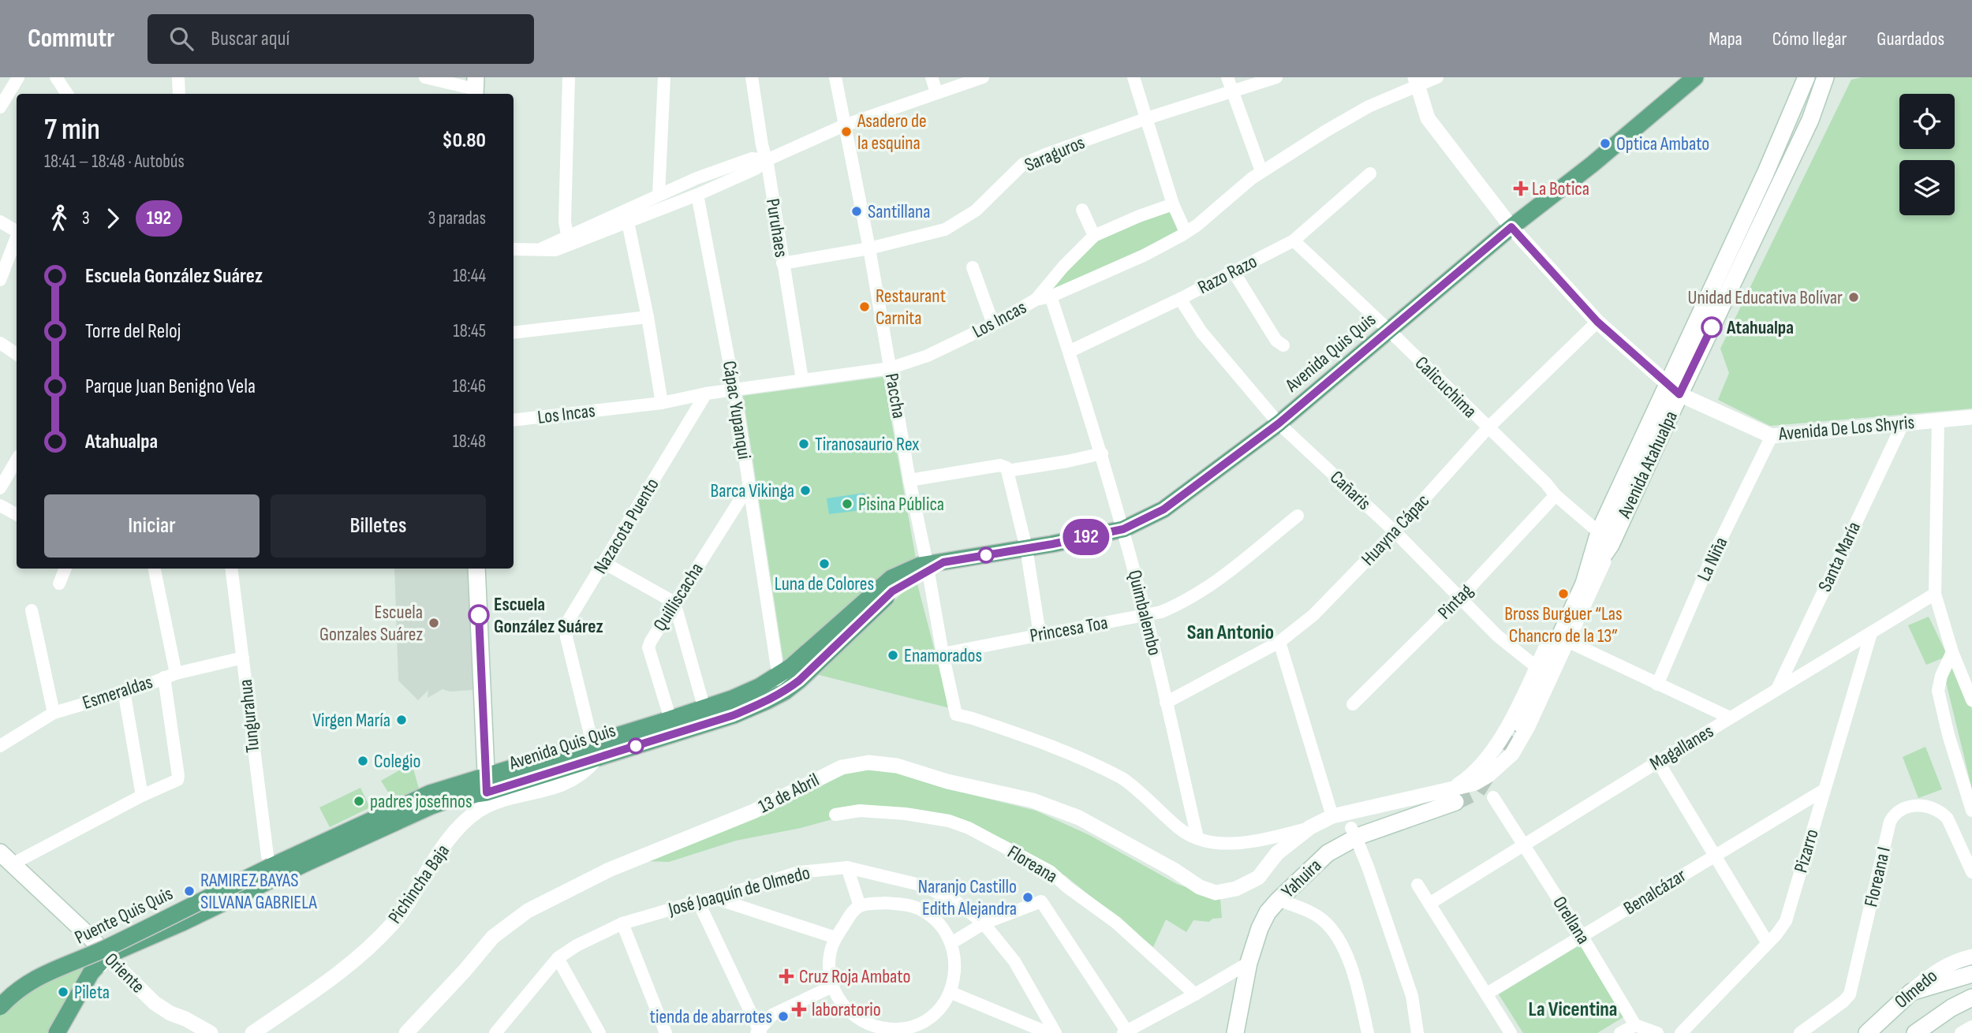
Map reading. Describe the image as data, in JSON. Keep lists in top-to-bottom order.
{
  "streets": {
    "main road": [
      "Avenida Quis Quis",
      "Avenida Atahualpa",
      "Yahuira",
      "Puente Quis Quis",
      "Oriente",
      "Olmedo"
    ],
    "street": [
      "Saraguros",
      "Puruhaes",
      "Razo Razo",
      "Los Incas",
      "Calicuchima",
      "Paccha",
      "Cápac Yupanqui",
      "Avenida De Los Shyris",
      "Cañaris",
      "Nazacota Puento",
      "Huayna Cápac",
      "Santa María",
      "La Niña",
      "Quilliscacha",
      "Pintag",
      "Quimbalembo",
      "Princesa Toa",
      "Esmeraldas",
      "Tungurahua",
      "Magallanes",
      "13 de Abril",
      "Pizarro",
      "Floreana",
      "Floreana I",
      "Pichincha Baja",
      "José Joaquín de Olmedo",
      "Benalcázar",
      "Orellana"
    ]
  },
  "crossings": [
    ["Saraguros", "Puruhaes"],
    ["Saraguros", "Paccha"],
    ["Puruhaes", "Los Incas"],
    ["Razo Razo", "Calicuchima"],
    ["Razo Razo", "Cañaris"],
    ["Razo Razo", "Quimbalembo"],
    ["Los Incas", "Paccha"],
    ["Los Incas", "Cápac Yupanqui"],
    ["Los Incas", "Avenida De Los Shyris"],
    ["Los Incas", "Nazacota Puento"],
    ["Los Incas", "Quimbalembo"],
    ["Avenida Quis Quis", "Calicuchima"],
    ["Avenida Quis Quis", "Paccha"],
    ["Avenida Quis Quis", "Cápac Yupanqui"],
    ["Avenida Quis Quis", "Avenida De Los Shyris"],
    ["Avenida Quis Quis", "Cañaris"],
    ["Avenida Quis Quis", "Nazacota Puento"],
    ["Avenida Quis Quis", "Quilliscacha"],
    ["Avenida Quis Quis", "Quimbalembo"],
    ["Avenida Quis Quis", "Tungurahua"],
    ["Avenida Quis Quis", "Pichincha Baja"],
    ["Avenida Quis Quis", "Puente Quis Quis"],
    ["Avenida Quis Quis", "Oriente"],
    ["Calicuchima", "Avenida Atahualpa"],
    ["Calicuchima", "Huayna Cápac"],
    ["Calicuchima", "Pintag"],
    ["Paccha", "Quimbalembo"],
    ["Paccha", "Princesa Toa"],
    ["Cápac Yupanqui", "Quilliscacha"],
    ["Avenida De Los Shyris", "Avenida Atahualpa"],
    ["Avenida De Los Shyris", "Huayna Cápac"],
    ["Avenida De Los Shyris", "Santa María"],
    ["Avenida De Los Shyris", "La Niña"],
    ["Avenida Atahualpa", "Cañaris"],
    ["Avenida Atahualpa", "13 de Abril"],
    ["Avenida Atahualpa", "Yahuira"],
    ["Cañaris", "Huayna Cápac"],
    ["Cañaris", "Pintag"],
    ["Nazacota Puento", "Pichincha Baja"],
    ["Huayna Cápac", "Quimbalembo"],
    ["Santa María", "Magallanes"],
    ["Quimbalembo", "Princesa Toa"],
    ["Esmeraldas", "Tungurahua"],
    ["Tungurahua", "Puente Quis Quis"],
    ["Magallanes", "Pizarro"],
    ["Magallanes", "Orellana"],
    ["Pizarro", "Benalcázar"],
    ["Benalcázar", "Orellana"]
  ],
  "districts": ["San Antonio", "La Vicentina"],
  "places": {
    "other": [
      "Asadero de la esquina",
      "Optica Ambato",
      "Santillana",
      "Unidad Educativa Bolívar",
      "Restaurant Carnita",
      "Atahualpa",
      "Tiranosaurio Rex",
      "Barca Vikinga",
      "Pisina Pública",
      "Luna de Colores",
      "Bross Burguer “Las Chancro de la 13”",
      "Escuela González Suárez",
      "Escuela Gonzales Suárez",
      "Enamorados",
      "Virgen María",
      "Colegio",
      "padres josefinos",
      "RAMIREZ BAYAS SILVANA GABRIELA",
      "Naranjo Castillo Edith Alejandra",
      "Pileta",
      "tienda de abarrotes"
    ],
    "health": ["La Botica", "Cruz Roja Ambato", "laboratorio"]
  },
  "lines": ["bus line 192"],
  "page": {
    "header": "Commutr",
    "search": "Buscar aquí",
    "nav": ["Mapa", "Cómo llegar", "Guardados"],
    "on_map": "192",
    "heading": ["7 min", "18:41 – 18:48 · Autobús", "$0.80"],
    "legs": ["3", "192", "3 paradas"],
    "list": [
      {
        "name": "Escuela González Suárez",
        "value": "18:44"
      },
      {
        "name": "Torre del Reloj",
        "value": "18:45"
      },
      {
        "name": "Parque Juan Benigno Vela",
        "value": "18:46"
      },
      {
        "name": "Atahualpa",
        "value": "18:48"
      }
    ],
    "buttons": ["Iniciar", "Billetes"]
  }
}
